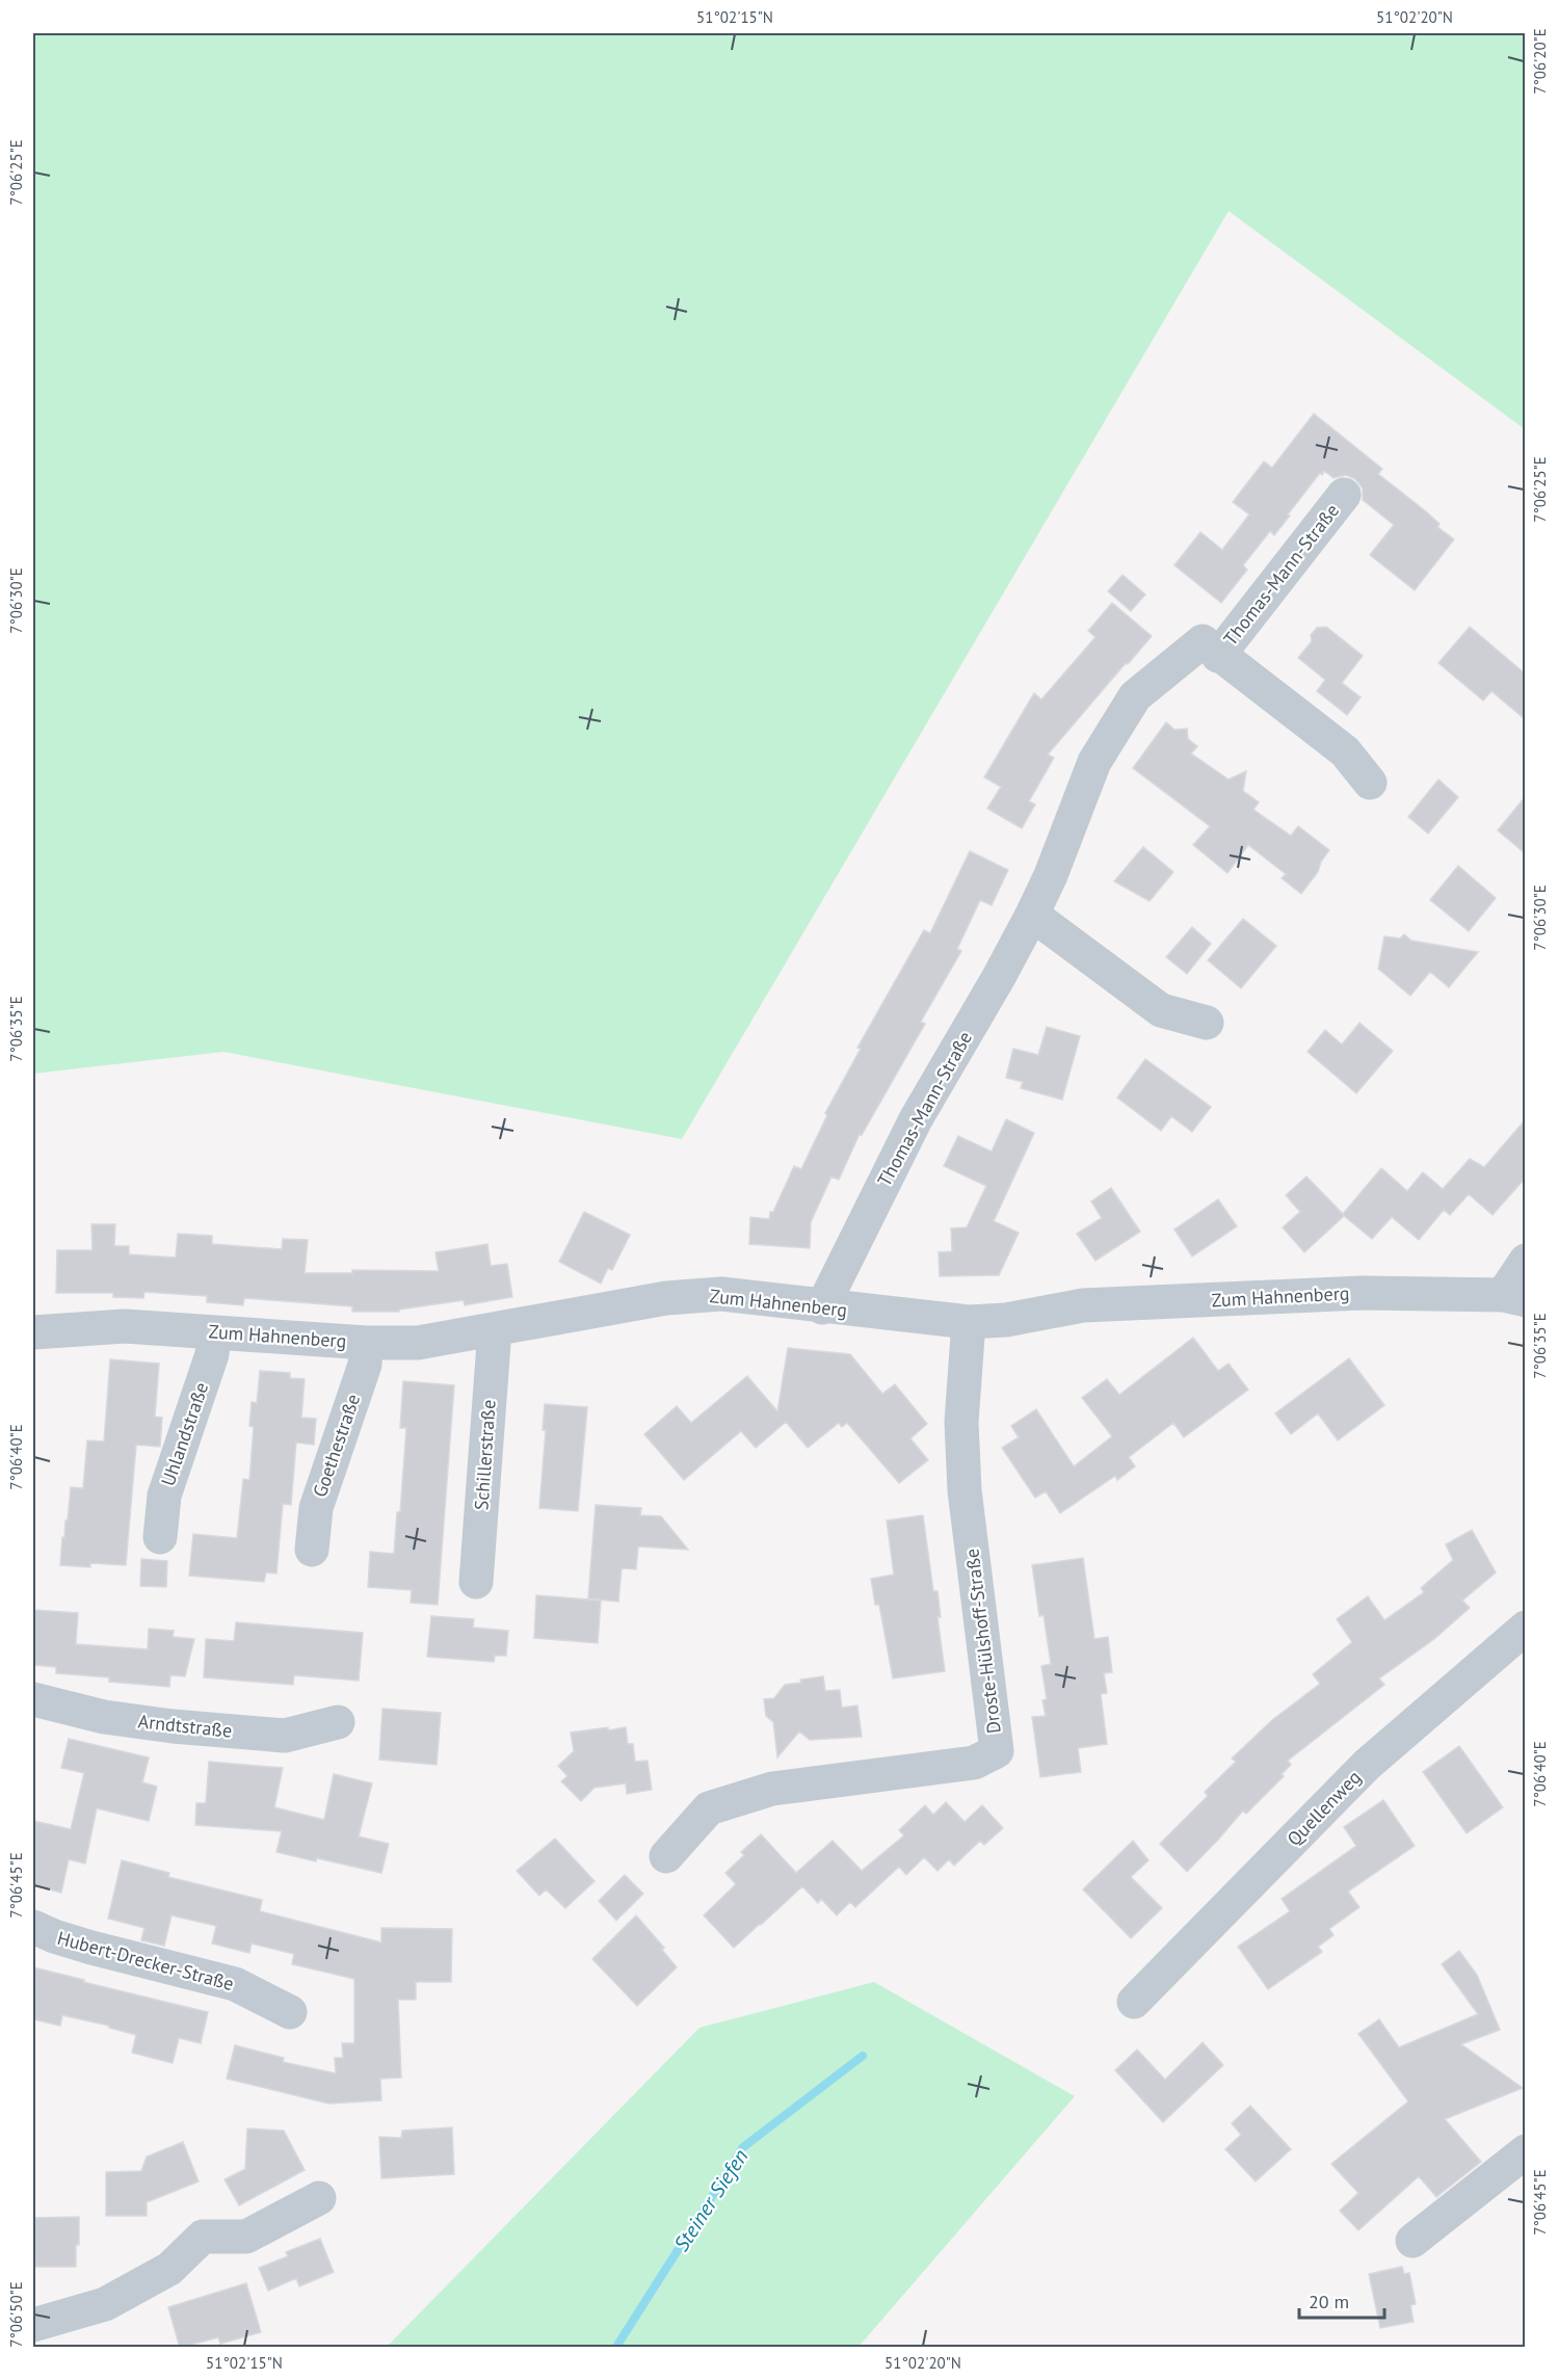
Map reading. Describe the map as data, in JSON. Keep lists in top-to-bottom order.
{
  "streets": {
    "street": [
      "Thomas-Mann-Straße",
      "Zum Hahnenberg",
      "Uhlandstraße",
      "Goethestraße",
      "Schillerstraße",
      "Droste-Hülshoff-Straße",
      "Arndtstraße",
      "Quellenweg",
      "Hubert-Drecker-Straße"
    ]
  },
  "crossings": [
    ["Thomas-Mann-Straße", "Zum Hahnenberg"],
    ["Zum Hahnenberg", "Uhlandstraße"],
    ["Zum Hahnenberg", "Goethestraße"],
    ["Zum Hahnenberg", "Schillerstraße"],
    ["Zum Hahnenberg", "Droste-Hülshoff-Straße"]
  ],
  "water": ["Steiner Siefen"],
  "scale_bar": "20 m",
  "coordinates": [
    "51°02'15\"N",
    "51°02'20\"N",
    "7°06'20\"E",
    "7°06'25\"E",
    "7°06'30\"E",
    "7°06'35\"E",
    "7°06'40\"E",
    "7°06'45\"E",
    "7°06'50\"E"
  ]
}
